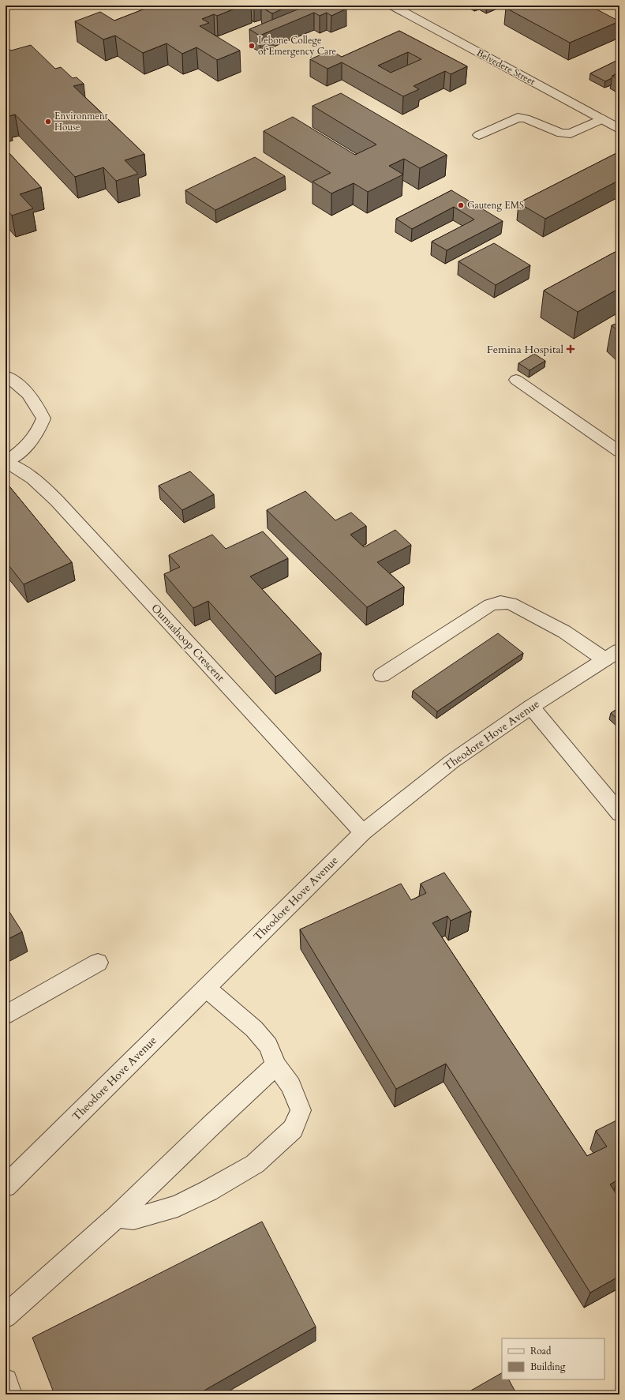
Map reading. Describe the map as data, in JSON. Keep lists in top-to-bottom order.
{
  "streets": {
    "street": ["Belvedere Street", "Oumashoop Crescent", "Theodore Hove Avenue"]
  },
  "crossings": [
    ["Oumashoop Crescent", "Theodore Hove Avenue"]
  ],
  "places": {
    "other": ["Lebone College of Emergency Care", "Environment House", "Gauteng EMS"],
    "health": ["Femina Hospital"]
  },
  "legend": ["Road", "Building"]
}
